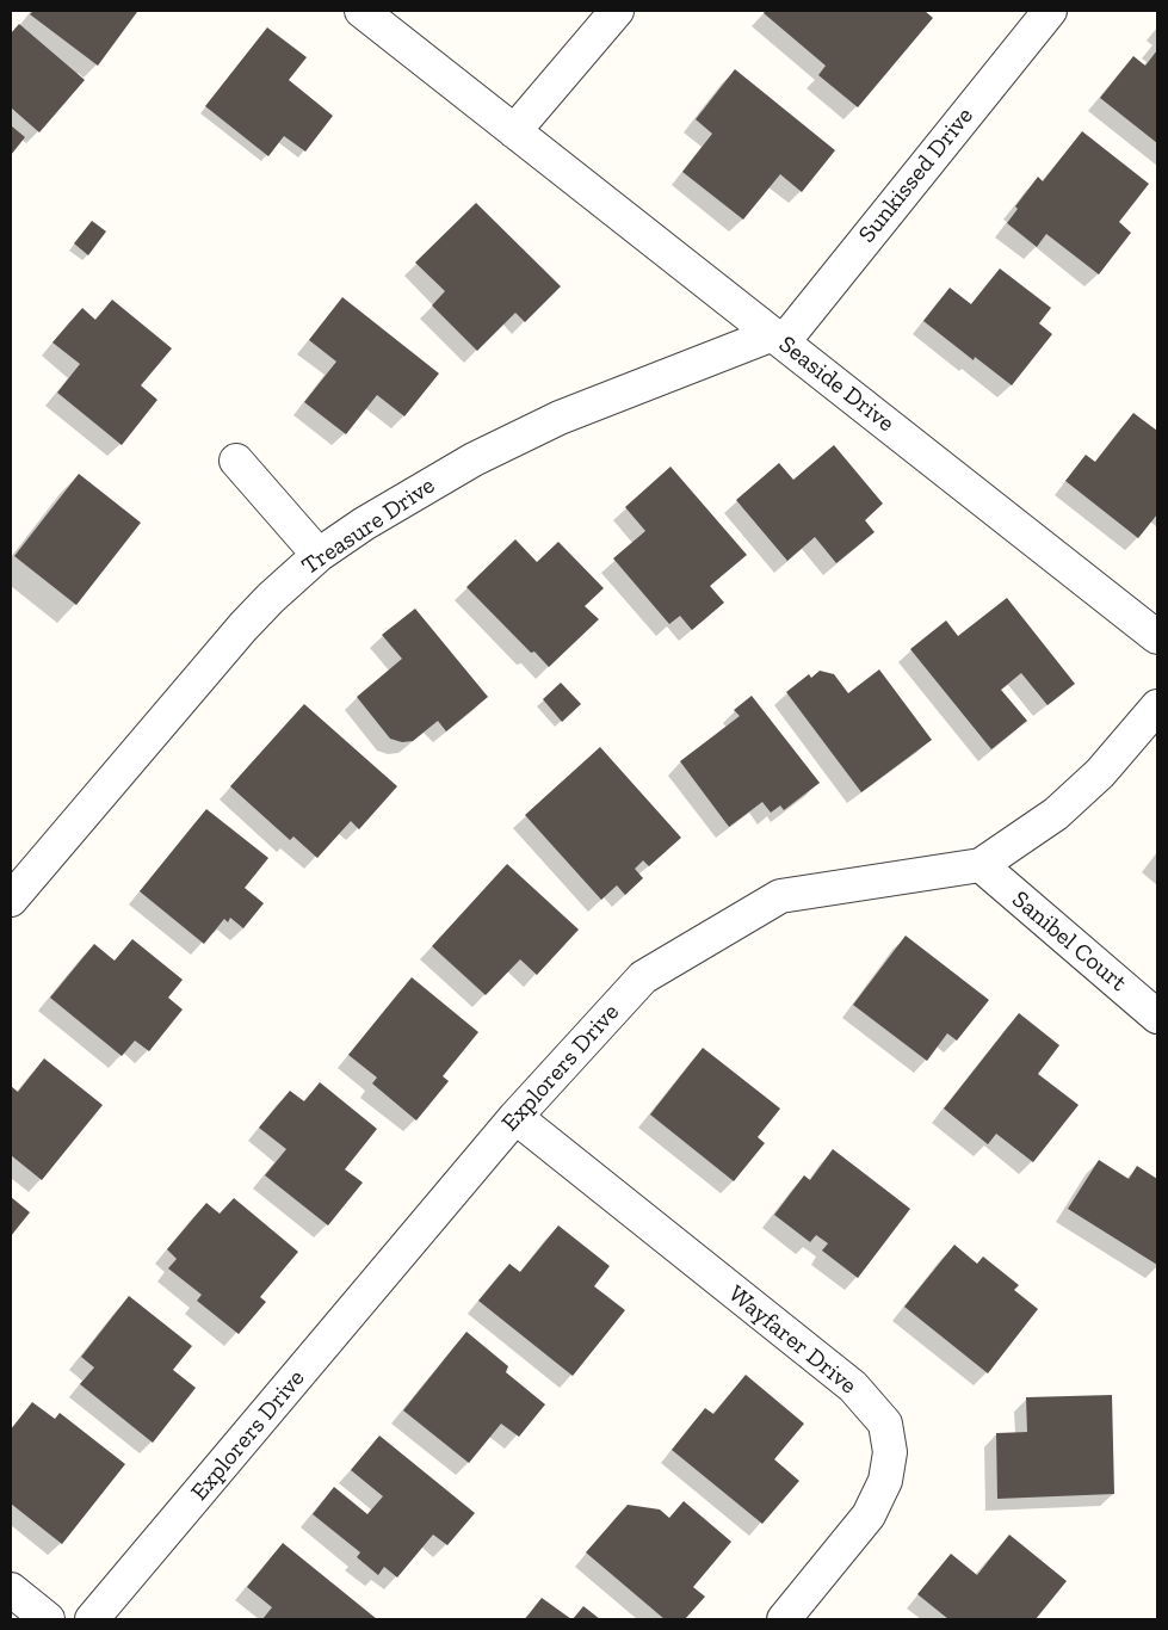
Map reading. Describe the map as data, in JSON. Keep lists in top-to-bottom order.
{
  "streets": {
    "street": [
      "Sunkissed Drive",
      "Seaside Drive",
      "Treasure Drive",
      "Sanibel Court",
      "Explorers Drive",
      "Wayfarer Drive"
    ]
  },
  "crossings": [
    ["Sunkissed Drive", "Seaside Drive"],
    ["Sunkissed Drive", "Treasure Drive"],
    ["Seaside Drive", "Treasure Drive"],
    ["Sanibel Court", "Explorers Drive"],
    ["Explorers Drive", "Wayfarer Drive"]
  ]
}
